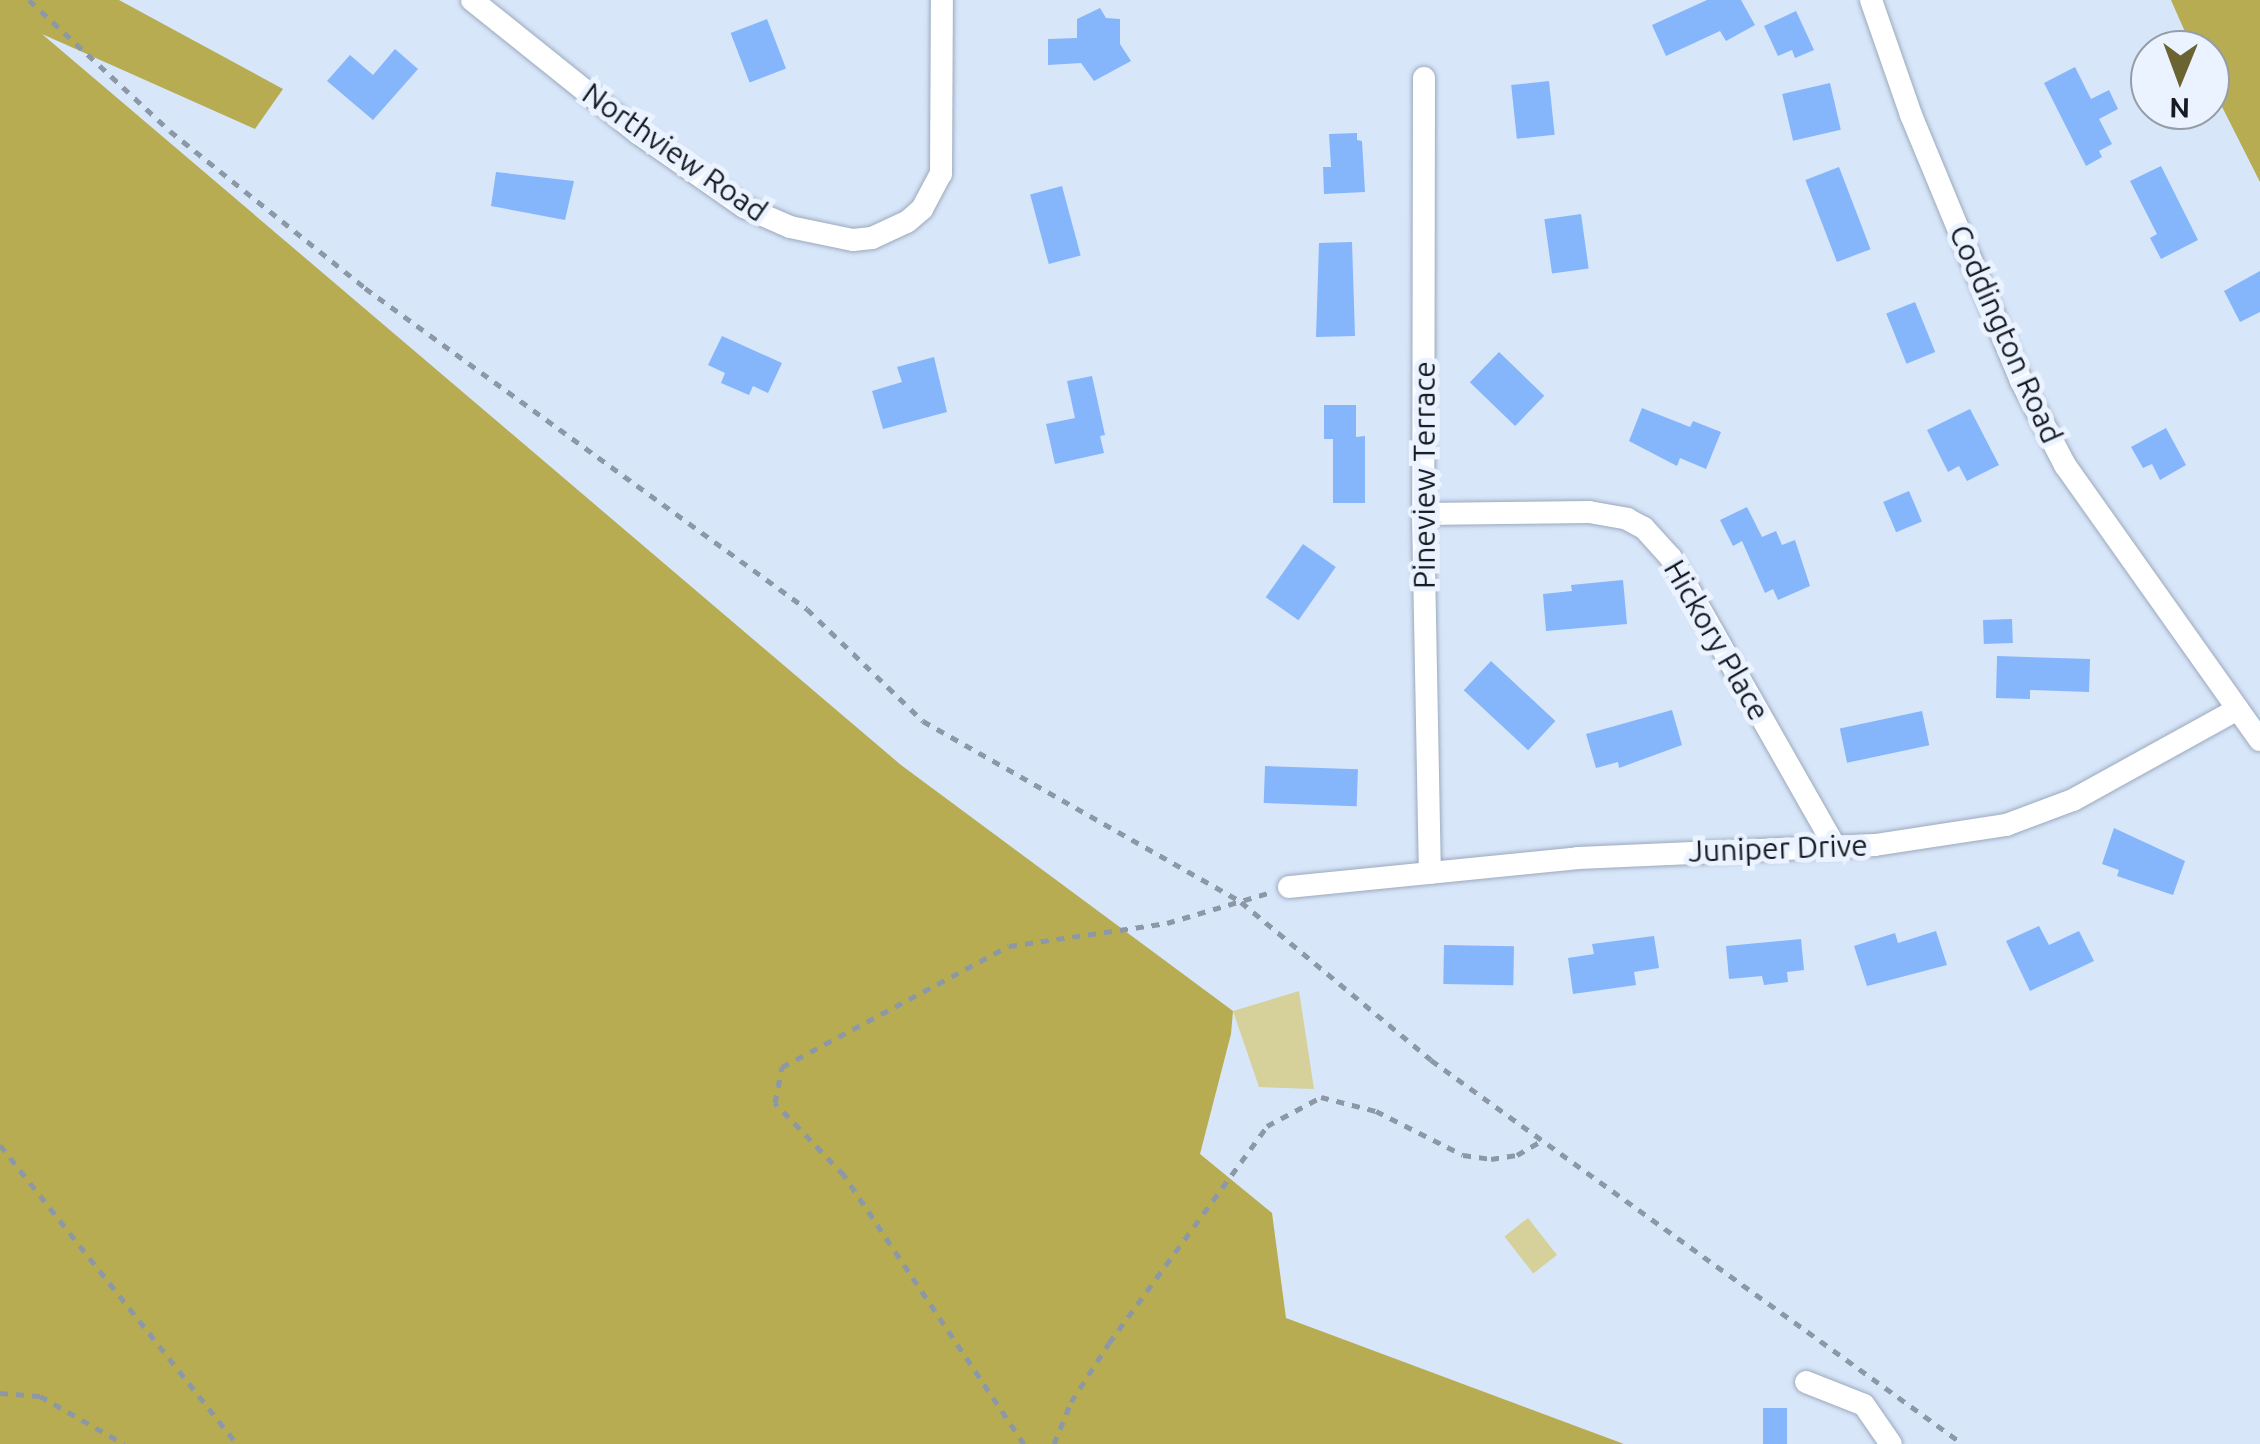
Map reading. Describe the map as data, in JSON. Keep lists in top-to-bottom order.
{
  "streets": {
    "street": [
      "Northview Road",
      "Coddington Road",
      "Pineview Terrace",
      "Hickory Place",
      "Juniper Drive"
    ]
  },
  "crossings": [
    ["Coddington Road", "Juniper Drive"],
    ["Pineview Terrace", "Hickory Place"],
    ["Pineview Terrace", "Juniper Drive"],
    ["Hickory Place", "Juniper Drive"]
  ],
  "north": "bottom"
}
